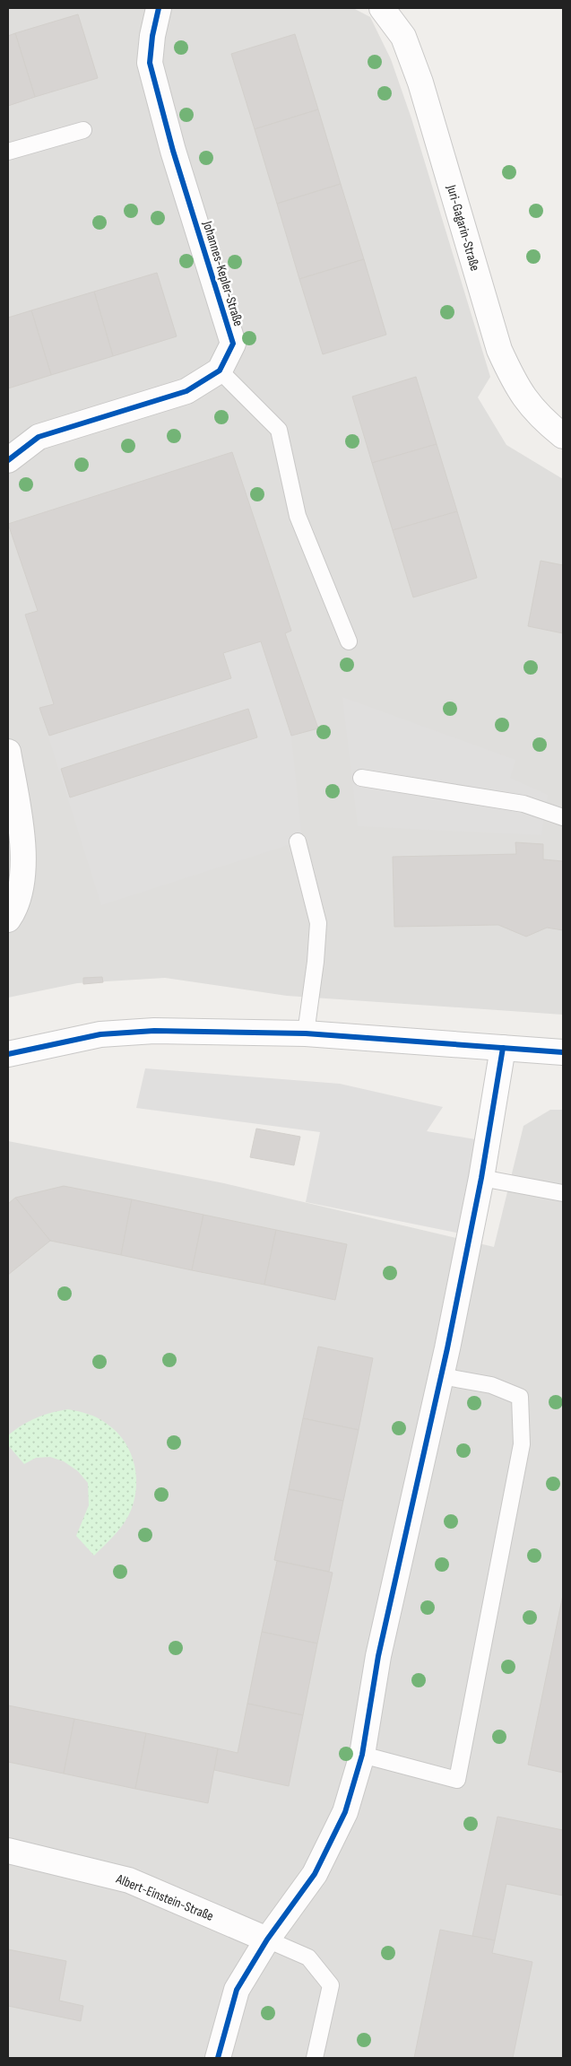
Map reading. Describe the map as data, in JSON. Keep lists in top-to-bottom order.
{
  "streets": {
    "street": ["Juri-Gagarin-Straße", "Johannes-Kepler-Straße", "Albert-Einstein-Straße"]
  }
}
